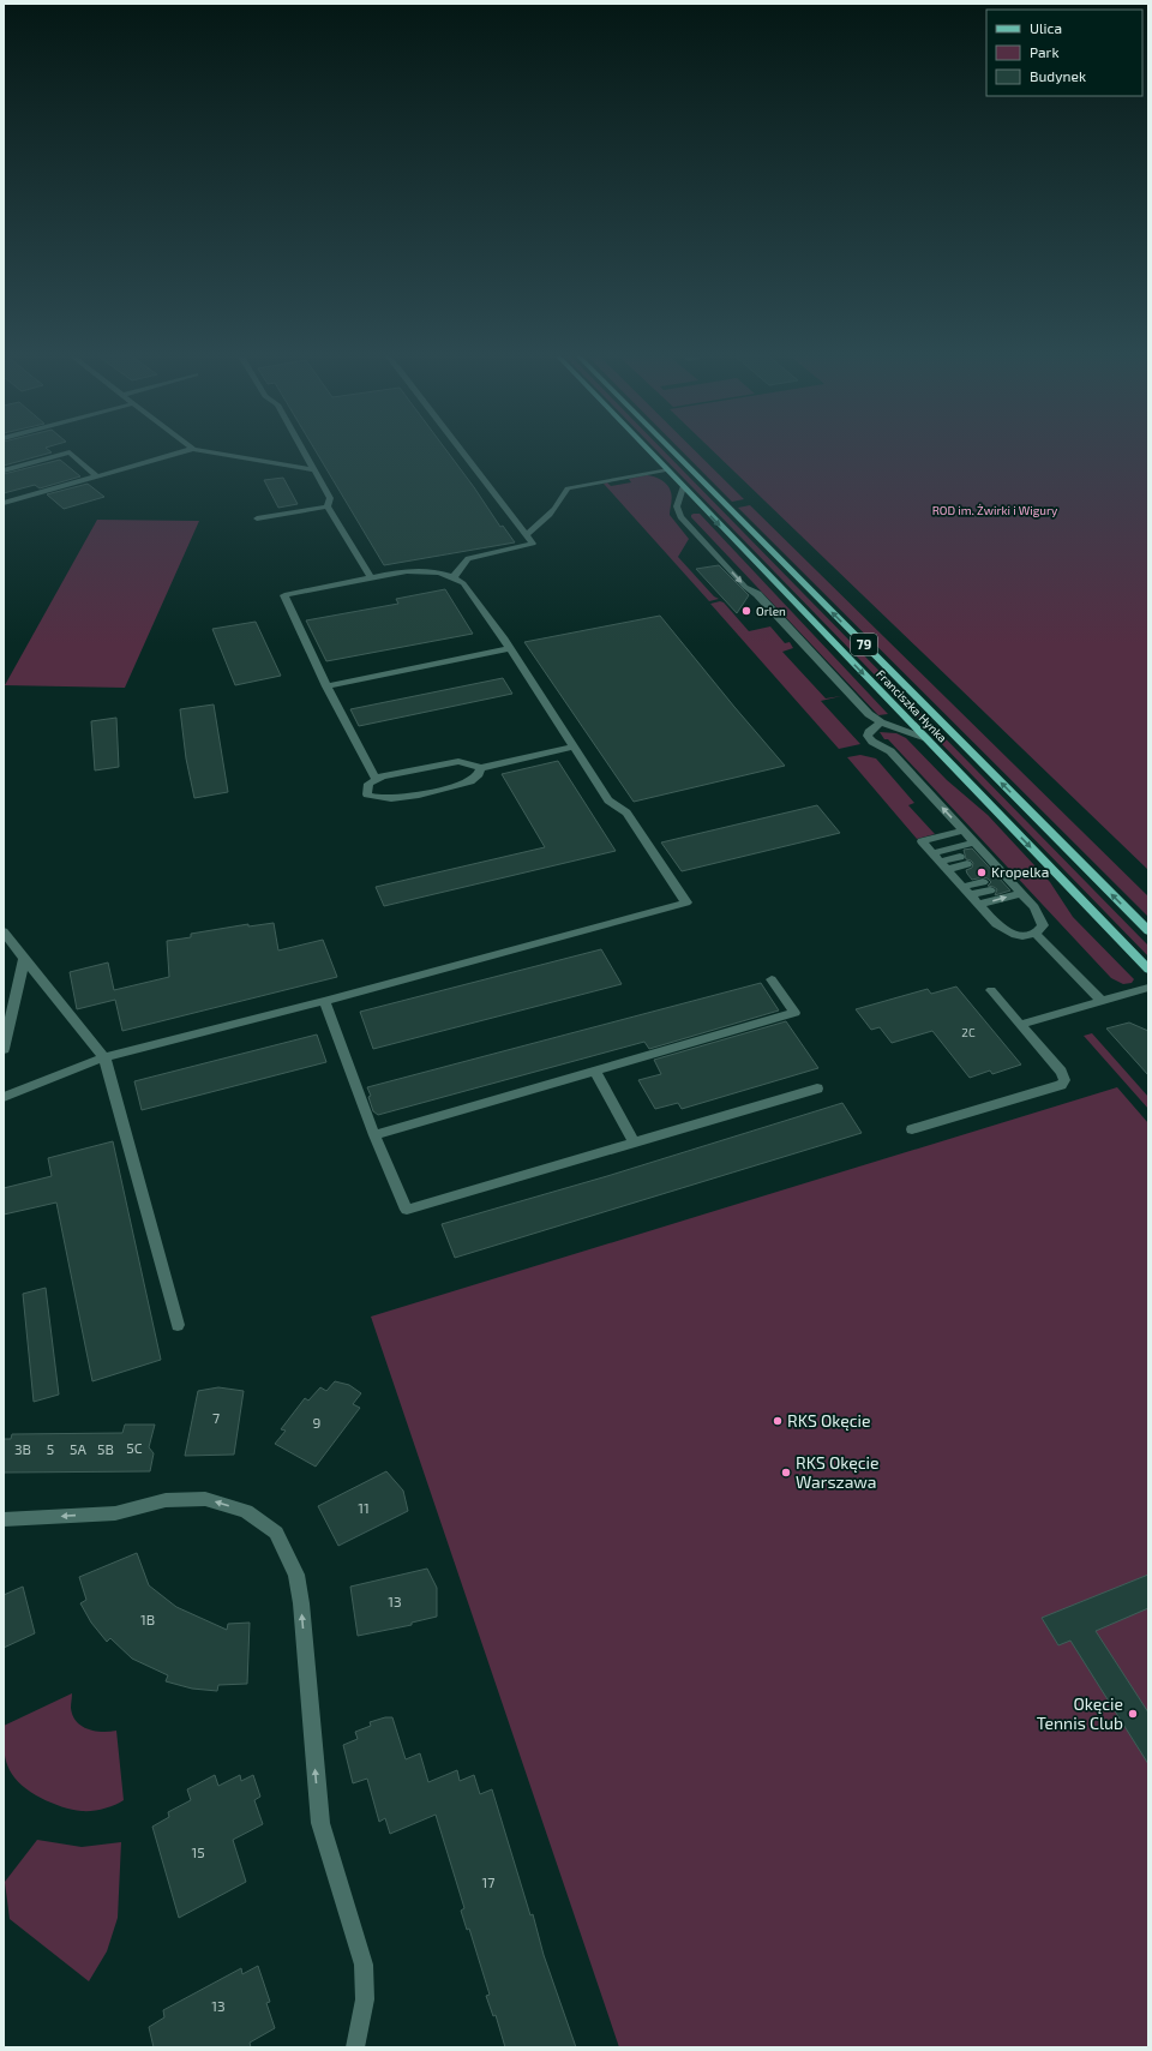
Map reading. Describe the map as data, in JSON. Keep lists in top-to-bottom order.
{
  "streets": {
    "main road": ["79", "Franciszka Hynka"]
  },
  "parks": ["ROD im. Żwirki i Wigury"],
  "places": [
    "Orlen",
    "Kropelka",
    "RKS Okęcie",
    "RKS Okęcie Warszawa",
    "Okęcie Tennis Club"
  ],
  "house_numbers": [
    "2C",
    "7",
    "9",
    "5C",
    "3B",
    "5",
    "5A",
    "5B",
    "11",
    "13",
    "1B",
    "15",
    "17",
    "13"
  ],
  "legend": ["Ulica", "Park", "Budynek"]
}
